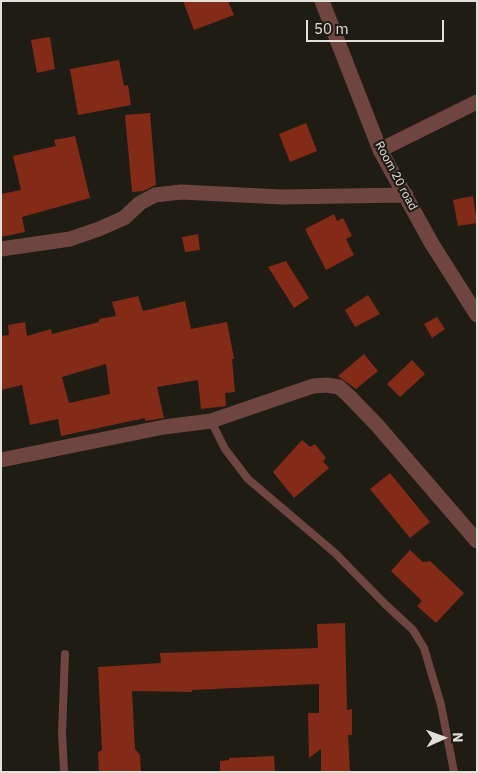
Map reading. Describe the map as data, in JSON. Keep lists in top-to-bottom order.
{
  "streets": {
    "street": ["Room 20 road"]
  },
  "scale_bar": "50 m",
  "north": "right"
}
